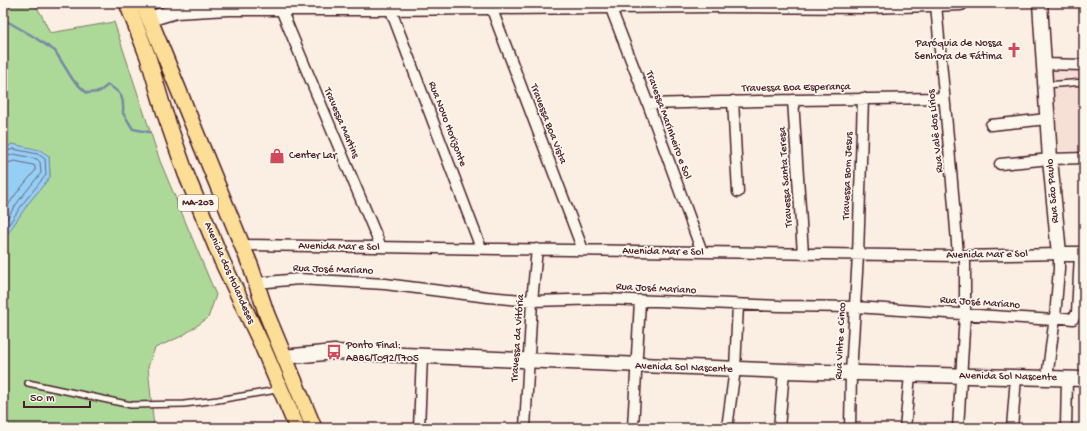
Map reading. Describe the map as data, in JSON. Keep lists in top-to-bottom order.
{
  "streets": {
    "main road": ["MA-203", "Avenida dos Holandeses"],
    "street": [
      "Travessa Boa Esperança",
      "Travessa Martins",
      "Rua Novo Horizonte",
      "Travessa Boa Vista",
      "Travessa Marinheiro e Sol",
      "Rua Valê dos Lírios",
      "Travessa Bom Jesus",
      "Travessa Santa Teresa",
      "Rua São Paulo",
      "Avenida Mar e Sol",
      "Rua José Mariano",
      "Travessa da Vitória",
      "Rua Vinte e Cinco",
      "Avenida Sol Nascente"
    ]
  },
  "crossings": [
    ["Travessa Boa Esperança", "Travessa Marinheiro e Sol"],
    ["Travessa Boa Esperança", "Rua Valê dos Lírios"],
    ["Travessa Boa Esperança", "Travessa Bom Jesus"],
    ["Travessa Boa Esperança", "Travessa Santa Teresa"],
    ["Travessa Martins", "Avenida Mar e Sol"],
    ["Rua Novo Horizonte", "Avenida Mar e Sol"],
    ["Travessa Boa Vista", "Avenida Mar e Sol"],
    ["Travessa Marinheiro e Sol", "Avenida Mar e Sol"],
    ["Rua Valê dos Lírios", "Avenida Mar e Sol"],
    ["Rua Valê dos Lírios", "Rua José Mariano"],
    ["Rua Valê dos Lírios", "Avenida Sol Nascente"],
    ["Travessa Bom Jesus", "Avenida Mar e Sol"],
    ["Travessa Bom Jesus", "Rua Vinte e Cinco"],
    ["Travessa Santa Teresa", "Avenida Mar e Sol"],
    ["Rua São Paulo", "Avenida Mar e Sol"],
    ["Rua São Paulo", "Rua José Mariano"],
    ["Rua São Paulo", "Avenida Sol Nascente"],
    ["Avenida Mar e Sol", "Rua José Mariano"],
    ["Avenida Mar e Sol", "Avenida dos Holandeses"],
    ["Avenida Mar e Sol", "Travessa da Vitória"],
    ["Avenida Mar e Sol", "Rua Vinte e Cinco"],
    ["Rua José Mariano", "Avenida dos Holandeses"],
    ["Rua José Mariano", "Travessa da Vitória"],
    ["Rua José Mariano", "Rua Vinte e Cinco"],
    ["Avenida dos Holandeses", "Avenida Sol Nascente"],
    ["Travessa da Vitória", "Avenida Sol Nascente"],
    ["Rua Vinte e Cinco", "Avenida Sol Nascente"]
  ],
  "places": {
    "church": ["Paróquia de Nossa Senhora de Fátima"],
    "shop": ["Center Lar"],
    "bus stop": ["Ponto Final: A886/T092/T705"]
  },
  "scale_bar": "50 m"
}
